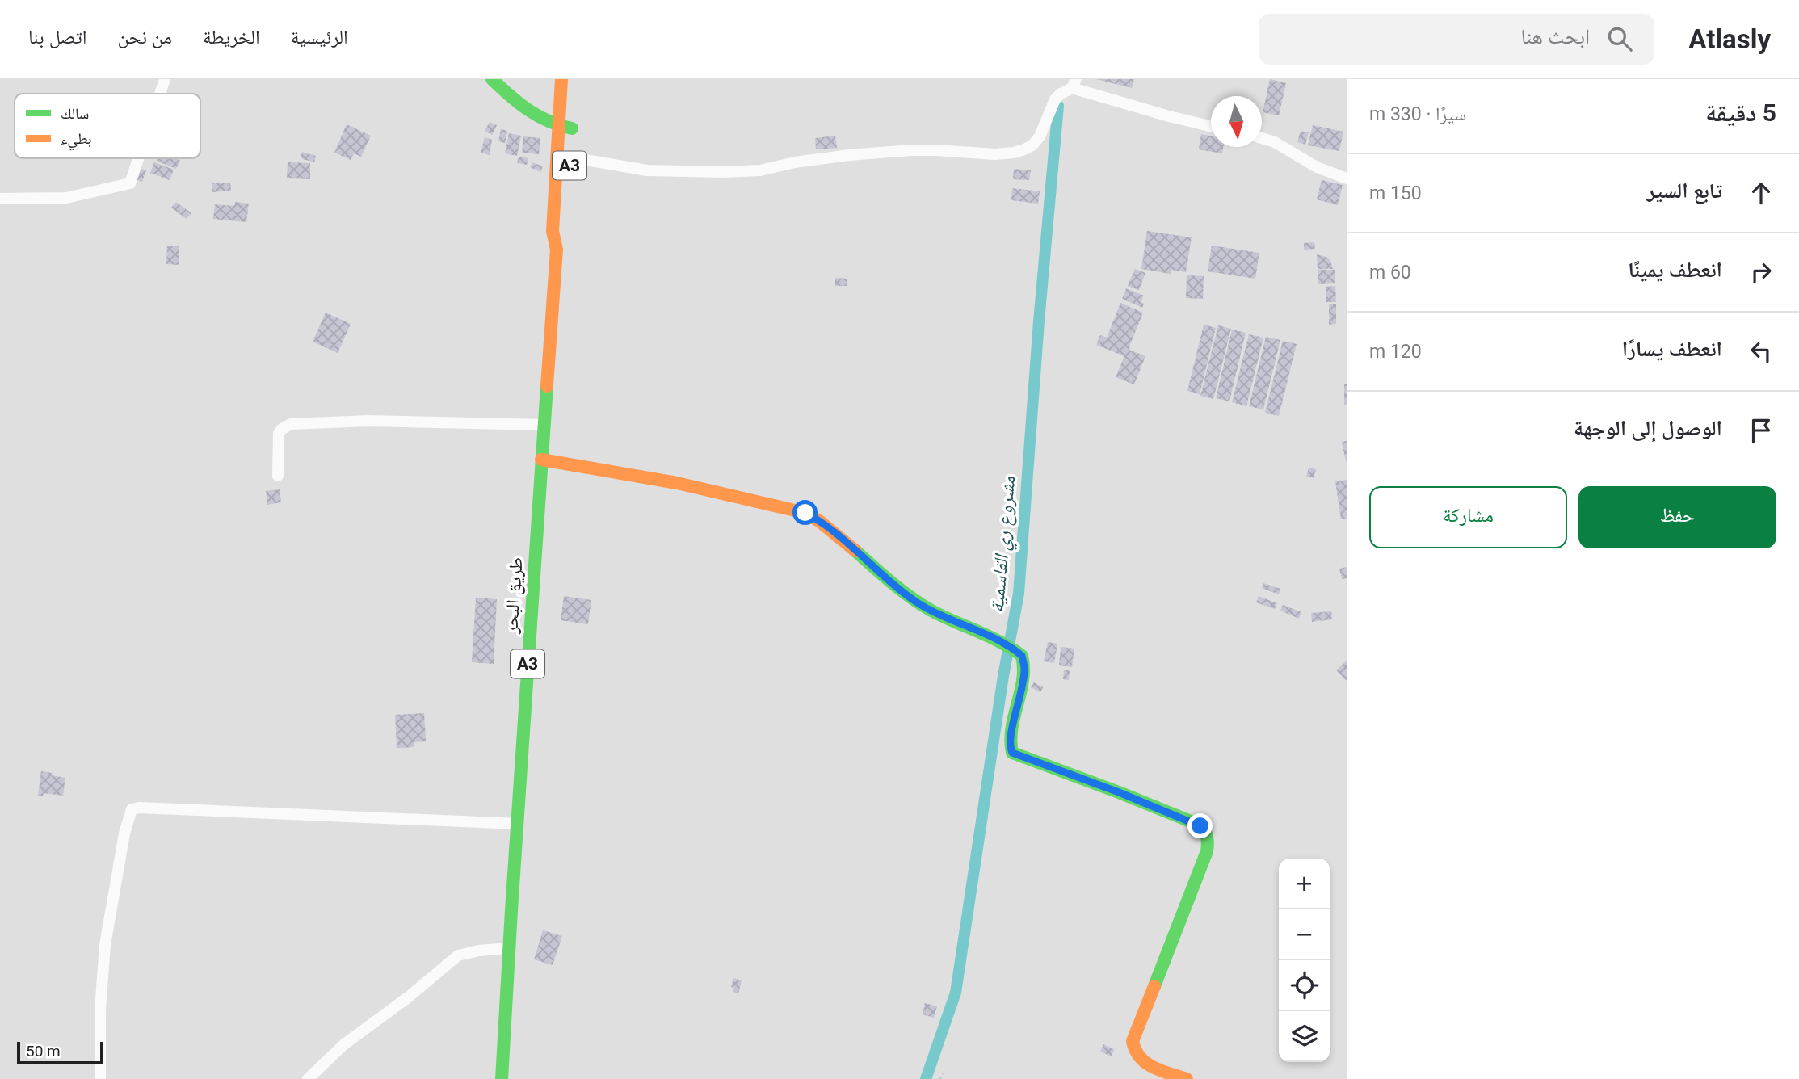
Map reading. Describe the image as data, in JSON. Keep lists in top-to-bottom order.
{
  "streets": {
    "main road": ["A3", "طريق البحر"]
  },
  "water": ["مشروع ري القاسمية"],
  "legend": ["سالك", "بطيء"],
  "scale_bar": "50 m",
  "north": "bottom",
  "page": {
    "header": "Atlasly",
    "search": "ابحث هنا",
    "nav": [
      "الرئيسية",
      "الخريطة",
      "من نحن",
      "اتصل بنا"
    ],
    "heading": ["5 دقيقة", "سيرًا · 330 m"],
    "list": [
      ["تابع السير", "150 m"],
      ["انعطف يمينًا", "60 m"],
      ["انعطف يسارًا", "120 m"],
      "الوصول إلى الوجهة"
    ],
    "buttons": ["حفظ", "مشاركة"],
    "map_buttons": ["+", "−"],
    "scale": "50 m"
  }
}
